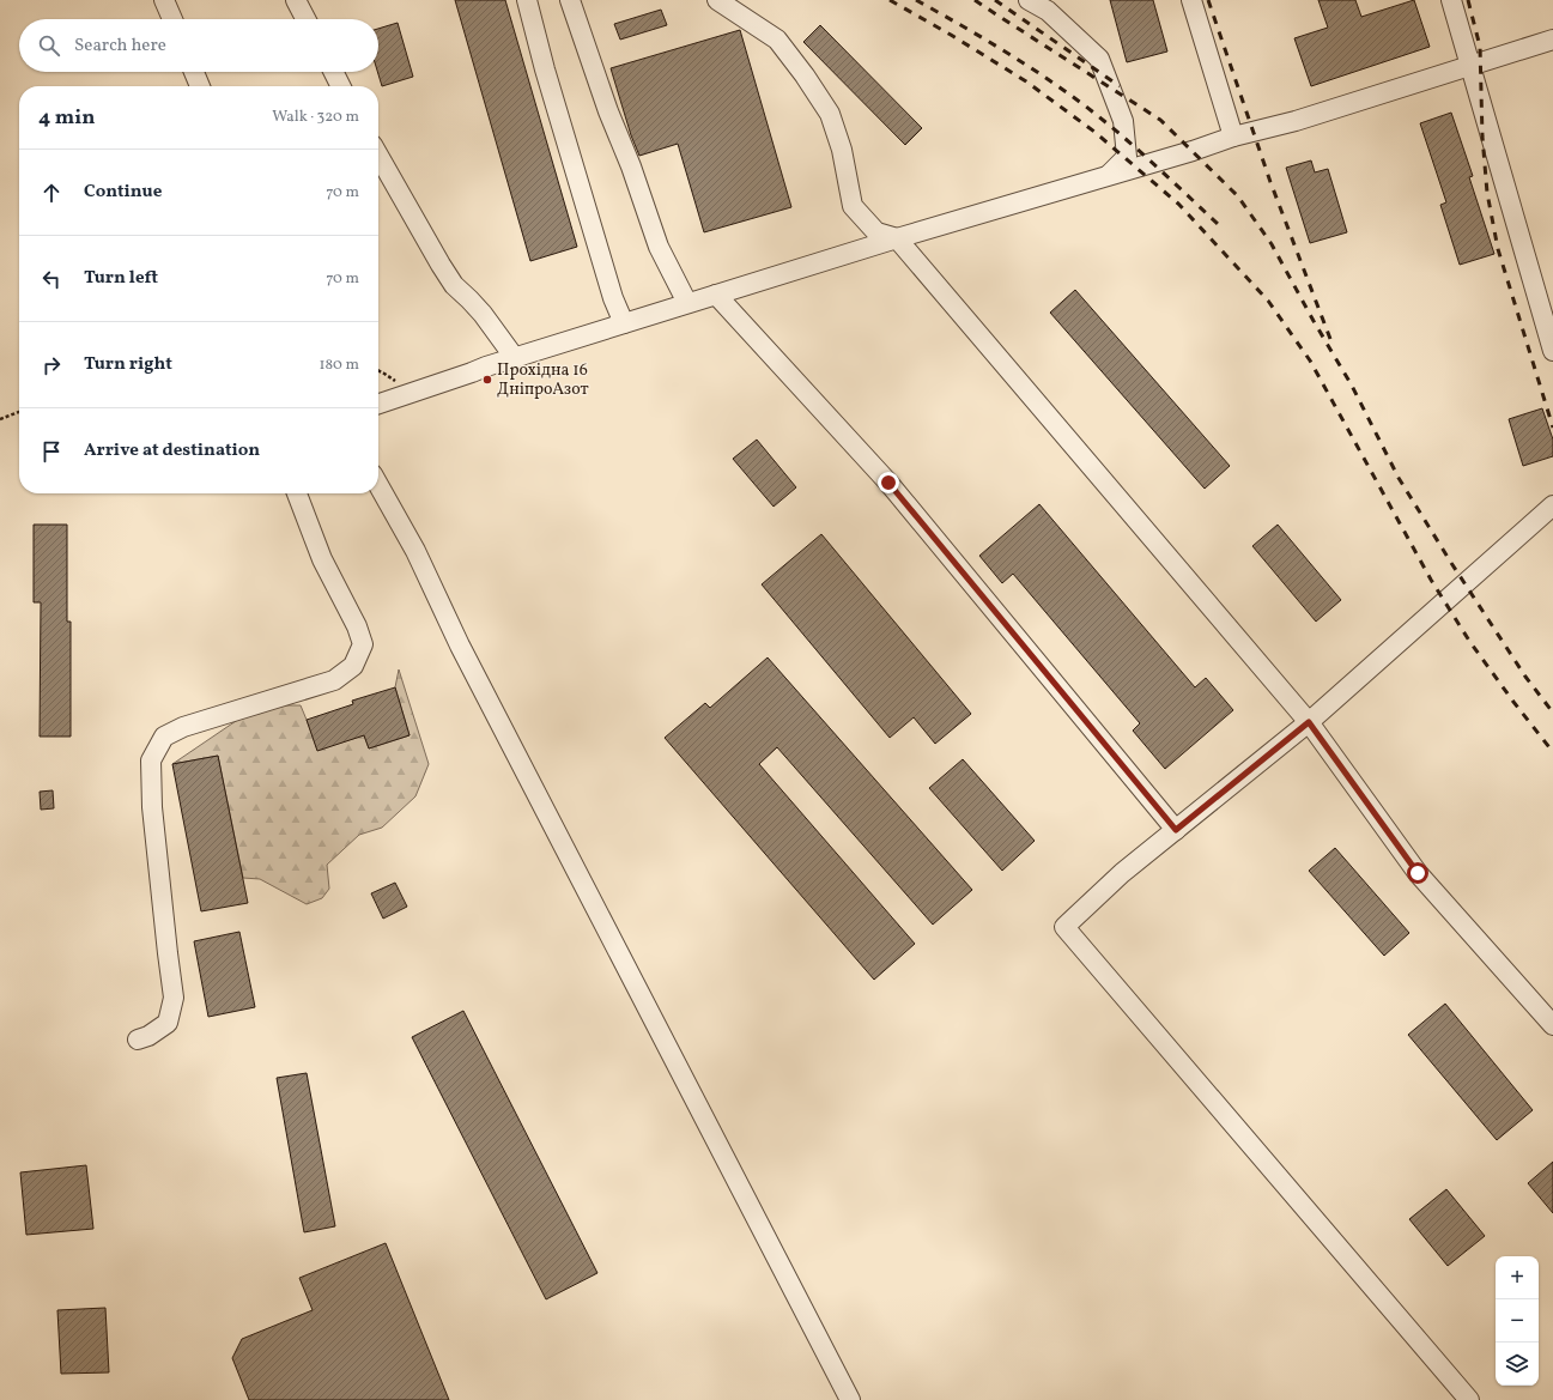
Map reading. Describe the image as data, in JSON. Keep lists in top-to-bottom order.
{
  "places": ["Прохідна 16 ДніпроАзот"],
  "page": {
    "search": "Search here",
    "heading": ["4 min", "Walk · 320 m"],
    "list": [
      ["Continue", "70 m"],
      ["Turn left", "70 m"],
      ["Turn right", "180 m"],
      "Arrive at destination"
    ],
    "map_buttons": ["+", "−"]
  }
}
